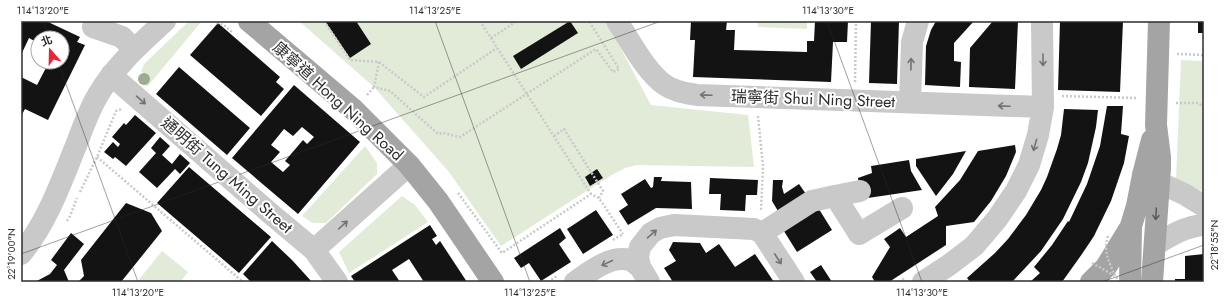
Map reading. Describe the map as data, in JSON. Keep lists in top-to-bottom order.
{
  "streets": {
    "main road": ["康寧道 Hong Ning Road"],
    "street": ["瑞寧街 Shui Ning Street", "通明街 Tung Ming Street"]
  },
  "one_way": ["瑞寧街 Shui Ning Street", "通明街 Tung Ming Street"],
  "north": "top",
  "coordinates": [
    "114°13'20\"E",
    "114°13'25\"E",
    "114°13'30\"E",
    "22°18'55\"N",
    "22°19'00\"N"
  ]
}
